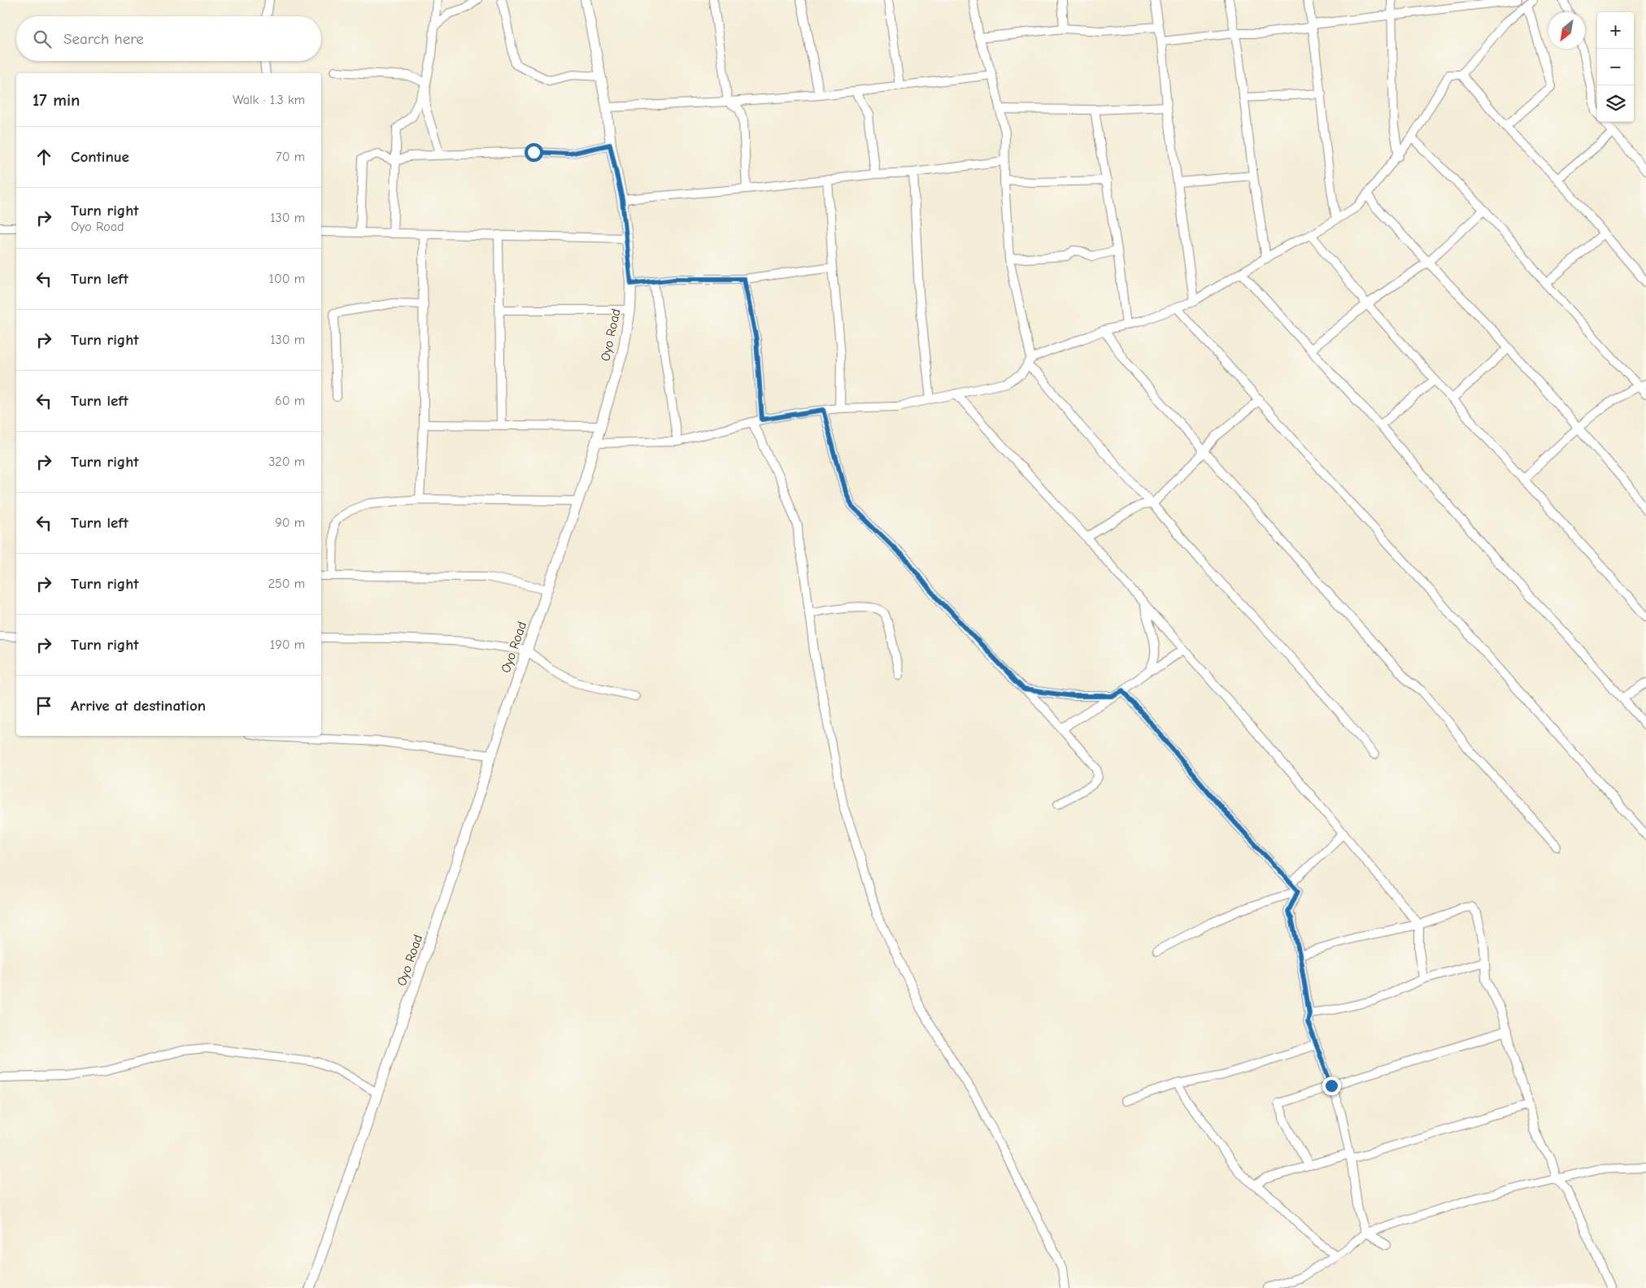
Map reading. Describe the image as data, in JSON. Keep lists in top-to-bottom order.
{
  "streets": {
    "street": ["Oyo Road"]
  },
  "north": "bottom left",
  "page": {
    "map_buttons": ["+", "−"],
    "search": "Search here",
    "heading": ["17 min", "Walk · 1.3 km"],
    "list": [
      ["Continue", "70 m"],
      ["Turn right", "Oyo Road", "130 m"],
      ["Turn left", "100 m"],
      ["Turn right", "130 m"],
      ["Turn left", "60 m"],
      ["Turn right", "320 m"],
      ["Turn left", "90 m"],
      ["Turn right", "250 m"],
      ["Turn right", "190 m"],
      "Arrive at destination"
    ]
  }
}
